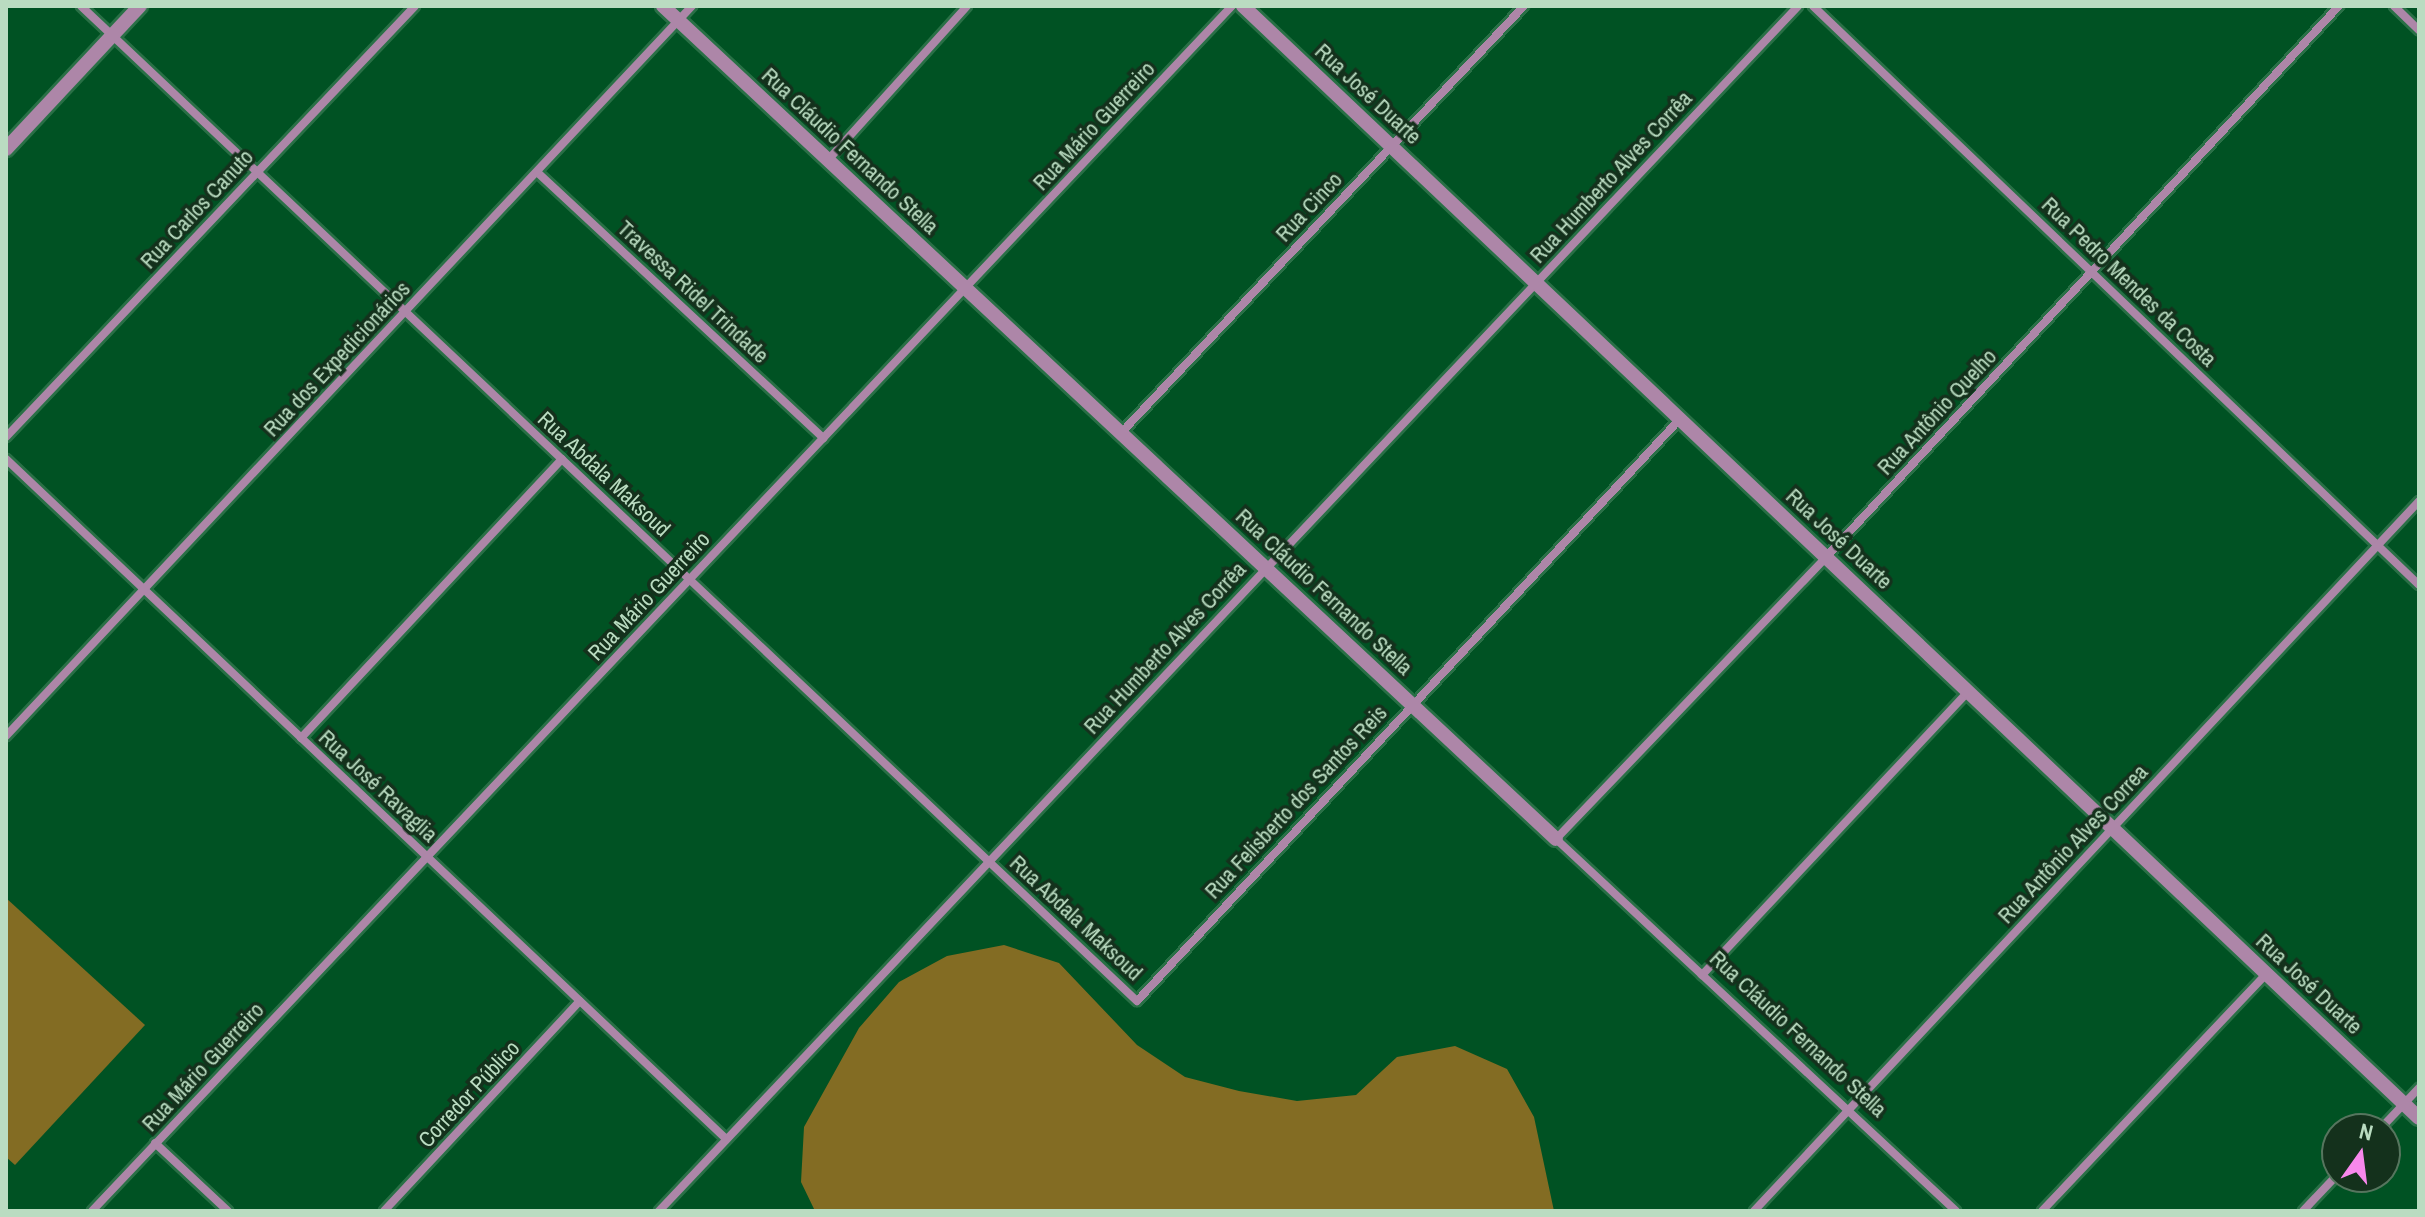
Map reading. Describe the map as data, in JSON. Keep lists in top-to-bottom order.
{
  "streets": {
    "street": [
      "Rua José Duarte",
      "Rua Mário Guerreiro",
      "Rua Cláudio Fernando Stella",
      "Rua Humberto Alves Corrêa",
      "Rua Cinco",
      "Rua Carlos Canuto",
      "Rua Pedro Mendes da Costa",
      "Travessa Ridel Trindade",
      "Rua dos Expedicionários",
      "Rua Antônio Quelho",
      "Rua Abdala Maksoud",
      "Rua José Ravaglia",
      "Rua Felisberto dos Santos Reis",
      "Rua Antônio Alves Correa",
      "Corredor Público"
    ]
  },
  "crossings": [
    ["Rua José Duarte", "Rua Humberto Alves Corrêa"],
    ["Rua José Duarte", "Rua Cinco"],
    ["Rua José Duarte", "Rua Antônio Quelho"],
    ["Rua José Duarte", "Rua Felisberto dos Santos Reis"],
    ["Rua José Duarte", "Rua Antônio Alves Correa"],
    ["Rua Mário Guerreiro", "Rua Cláudio Fernando Stella"],
    ["Rua Mário Guerreiro", "Travessa Ridel Trindade"],
    ["Rua Mário Guerreiro", "Rua Abdala Maksoud"],
    ["Rua Mário Guerreiro", "Rua José Ravaglia"],
    ["Rua Cláudio Fernando Stella", "Rua Humberto Alves Corrêa"],
    ["Rua Cláudio Fernando Stella", "Rua Cinco"],
    ["Rua Cláudio Fernando Stella", "Rua dos Expedicionários"],
    ["Rua Cláudio Fernando Stella", "Rua Antônio Quelho"],
    ["Rua Cláudio Fernando Stella", "Rua Felisberto dos Santos Reis"],
    ["Rua Cláudio Fernando Stella", "Rua Antônio Alves Correa"],
    ["Rua Humberto Alves Corrêa", "Rua Abdala Maksoud"],
    ["Rua Humberto Alves Corrêa", "Rua José Ravaglia"],
    ["Rua Carlos Canuto", "Rua Abdala Maksoud"],
    ["Rua Pedro Mendes da Costa", "Rua Antônio Quelho"],
    ["Rua Pedro Mendes da Costa", "Rua Antônio Alves Correa"],
    ["Travessa Ridel Trindade", "Rua dos Expedicionários"],
    ["Rua dos Expedicionários", "Rua Abdala Maksoud"],
    ["Rua dos Expedicionários", "Rua José Ravaglia"],
    ["Rua Abdala Maksoud", "Rua Felisberto dos Santos Reis"],
    ["Rua José Ravaglia", "Corredor Público"]
  ],
  "north": "top"
}
